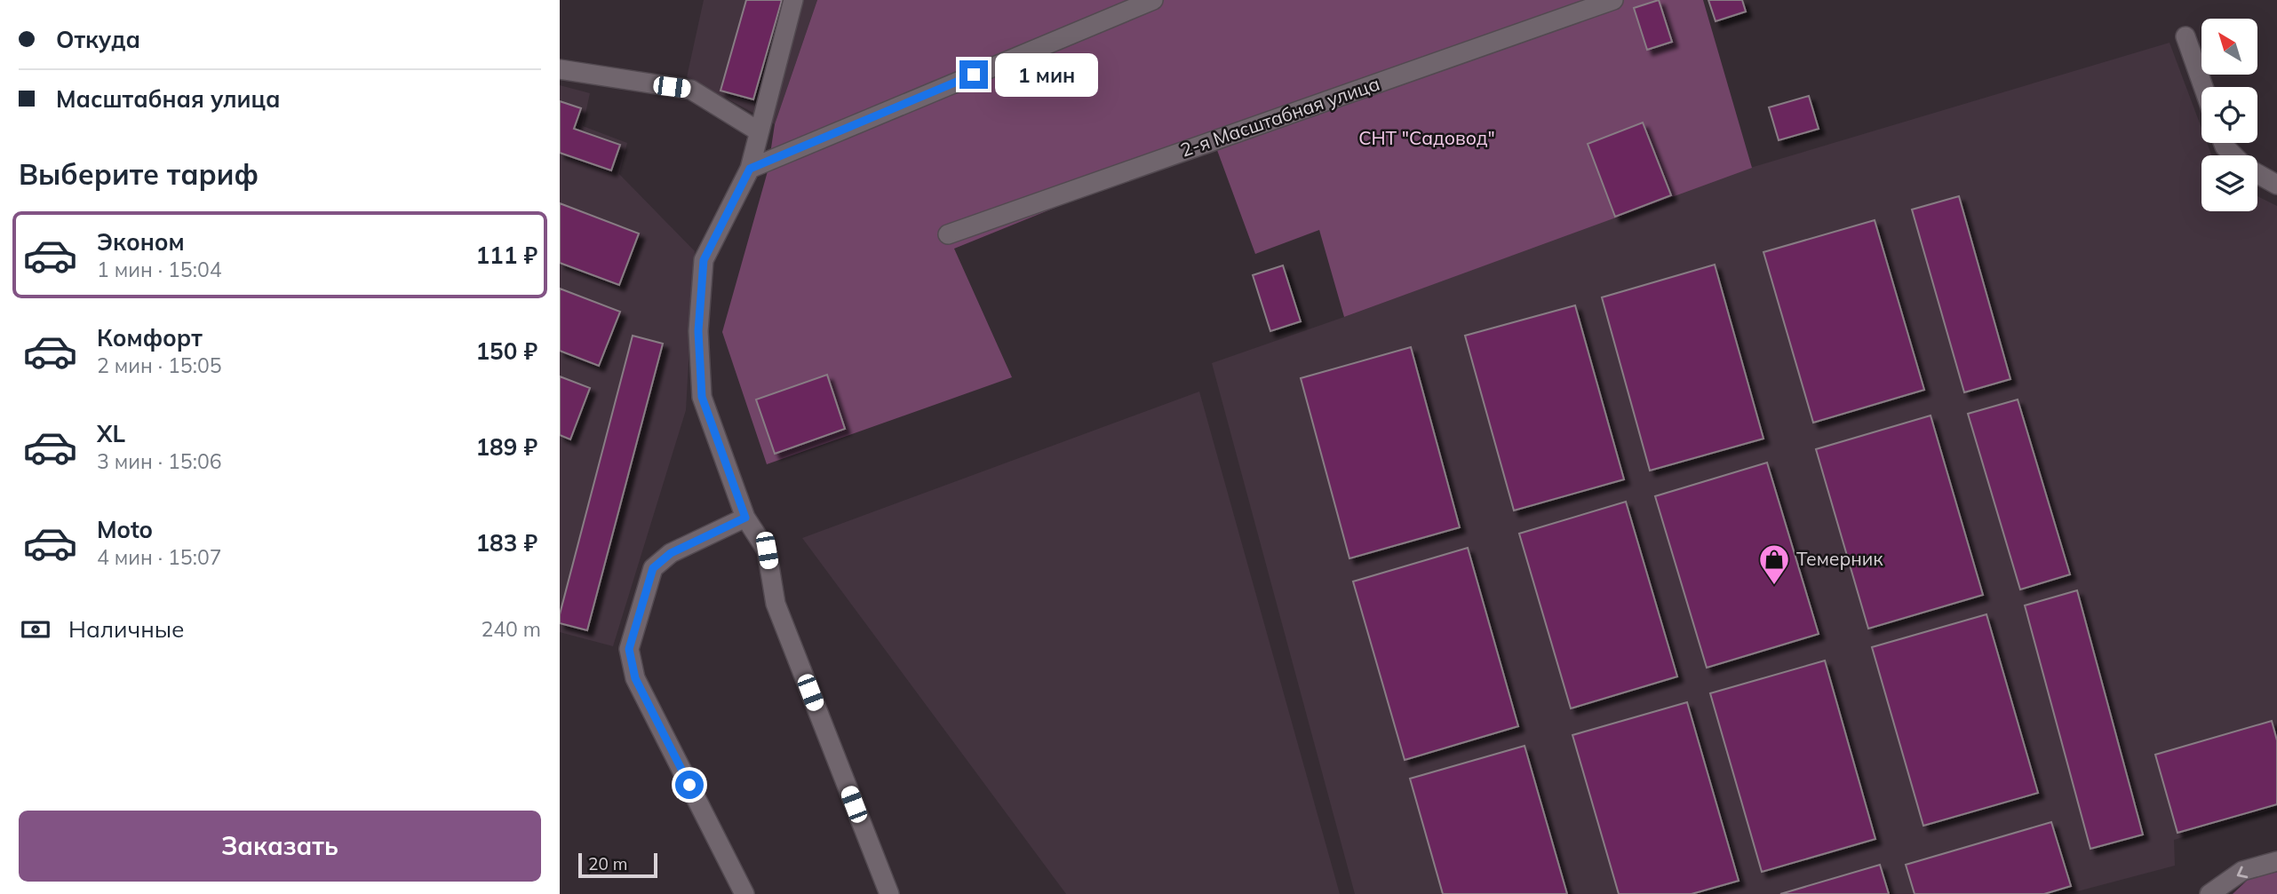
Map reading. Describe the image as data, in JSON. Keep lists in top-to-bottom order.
{
  "streets": {
    "street": ["2-я Масштабная улица"]
  },
  "parks": ["СНТ \"Садовод\""],
  "places": {
    "shop": ["Темерник"]
  },
  "scale_bar": "20 m",
  "north": "top left",
  "page": {
    "banner": ["Откуда", "Масштабная улица"],
    "bubble": "1 мин",
    "heading": "Выберите тариф",
    "list": [
      {
        "name": "Эконом",
        "note": "1 мин · 15:04",
        "value": "111 ₽"
      },
      {
        "name": "Комфорт",
        "note": "2 мин · 15:05",
        "value": "150 ₽"
      },
      {
        "name": "XL",
        "note": "3 мин · 15:06",
        "value": "189 ₽"
      },
      {
        "name": "Moto",
        "note": "4 мин · 15:07",
        "value": "183 ₽"
      }
    ],
    "pay": ["Наличные", "240 m"],
    "buttons": "Заказать",
    "scale": "20 m"
  }
}
